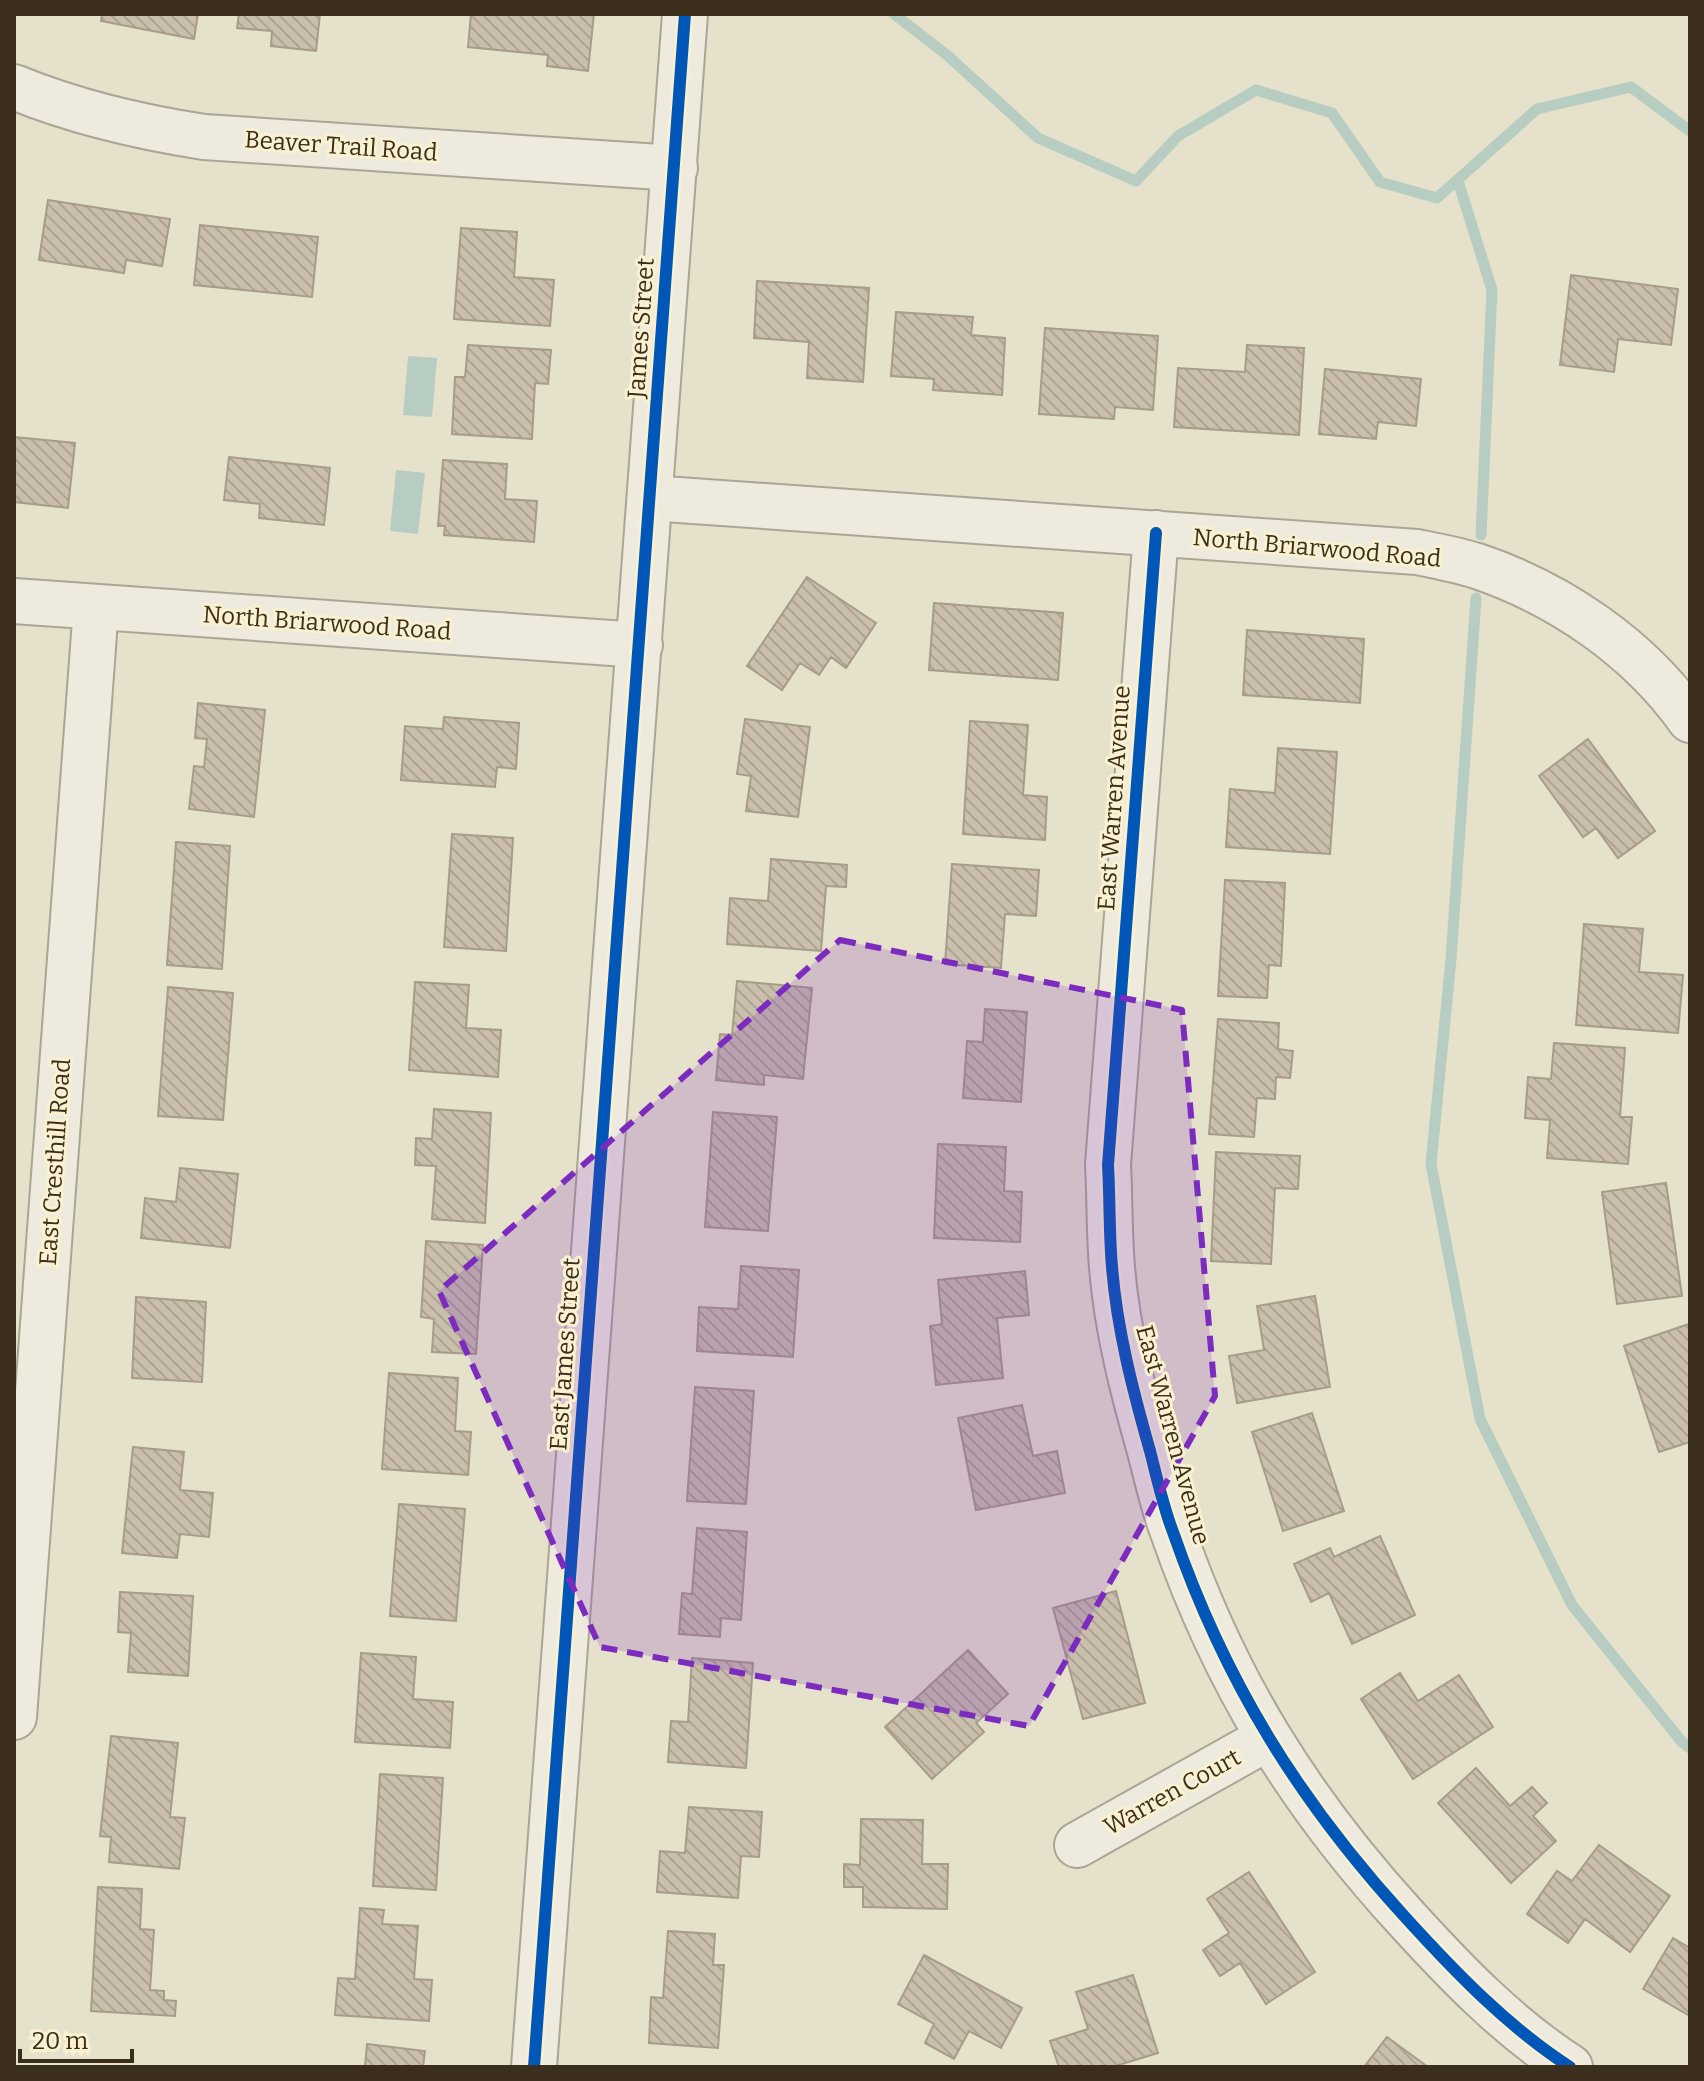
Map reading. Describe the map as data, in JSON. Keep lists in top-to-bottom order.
{
  "streets": {
    "street": [
      "Beaver Trail Road",
      "James Street",
      "North Briarwood Road",
      "East Warren Avenue",
      "East Cresthill Road",
      "East James Street",
      "Warren Court"
    ]
  },
  "crossings": [
    ["Beaver Trail Road", "James Street"],
    ["James Street", "North Briarwood Road"],
    ["James Street", "East James Street"],
    ["North Briarwood Road", "East Warren Avenue"],
    ["North Briarwood Road", "East Cresthill Road"],
    ["North Briarwood Road", "East James Street"],
    ["East Warren Avenue", "Warren Court"]
  ],
  "scale_bar": "20 m"
}
